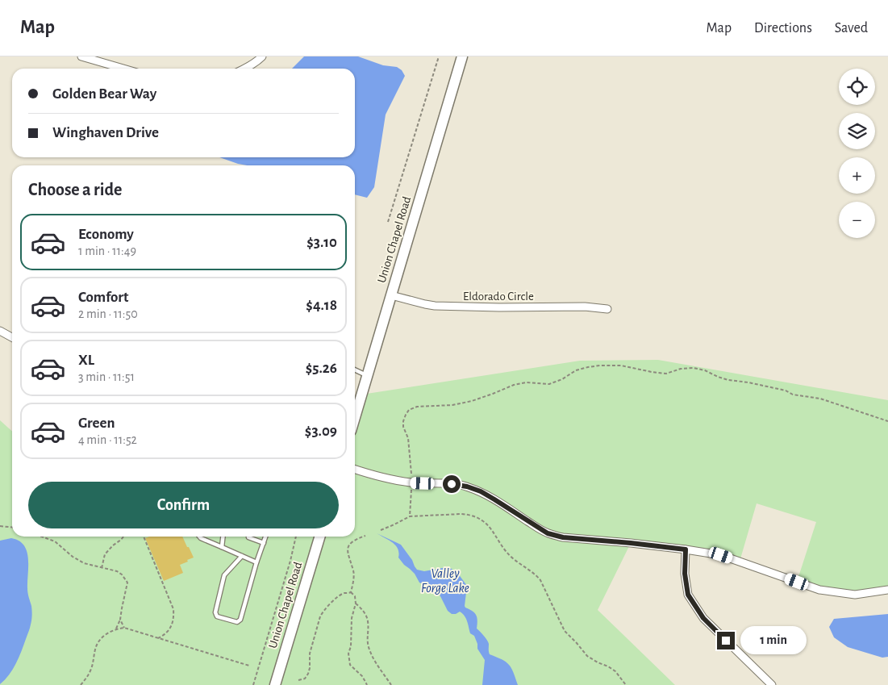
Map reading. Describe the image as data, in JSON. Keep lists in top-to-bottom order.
{
  "streets": {
    "main road": ["Union Chapel Road"],
    "street": ["Eldorado Circle"]
  },
  "crossings": [
    ["Union Chapel Road", "Eldorado Circle"]
  ],
  "water": ["Valley Forge Lake"],
  "page": {
    "header": "Map",
    "nav": ["Map", "Directions", "Saved"],
    "map_buttons": ["+", "−"],
    "banner": ["Golden Bear Way", "Winghaven Drive"],
    "heading": "Choose a ride",
    "list": [
      {
        "name": "Economy",
        "note": "1 min · 11:49",
        "value": "$3.10"
      },
      {
        "name": "Comfort",
        "note": "2 min · 11:50",
        "value": "$4.18"
      },
      {
        "name": "XL",
        "note": "3 min · 11:51",
        "value": "$5.26"
      },
      {
        "name": "Green",
        "note": "4 min · 11:52",
        "value": "$3.09"
      }
    ],
    "buttons": "Confirm",
    "bubble": "1 min"
  }
}
